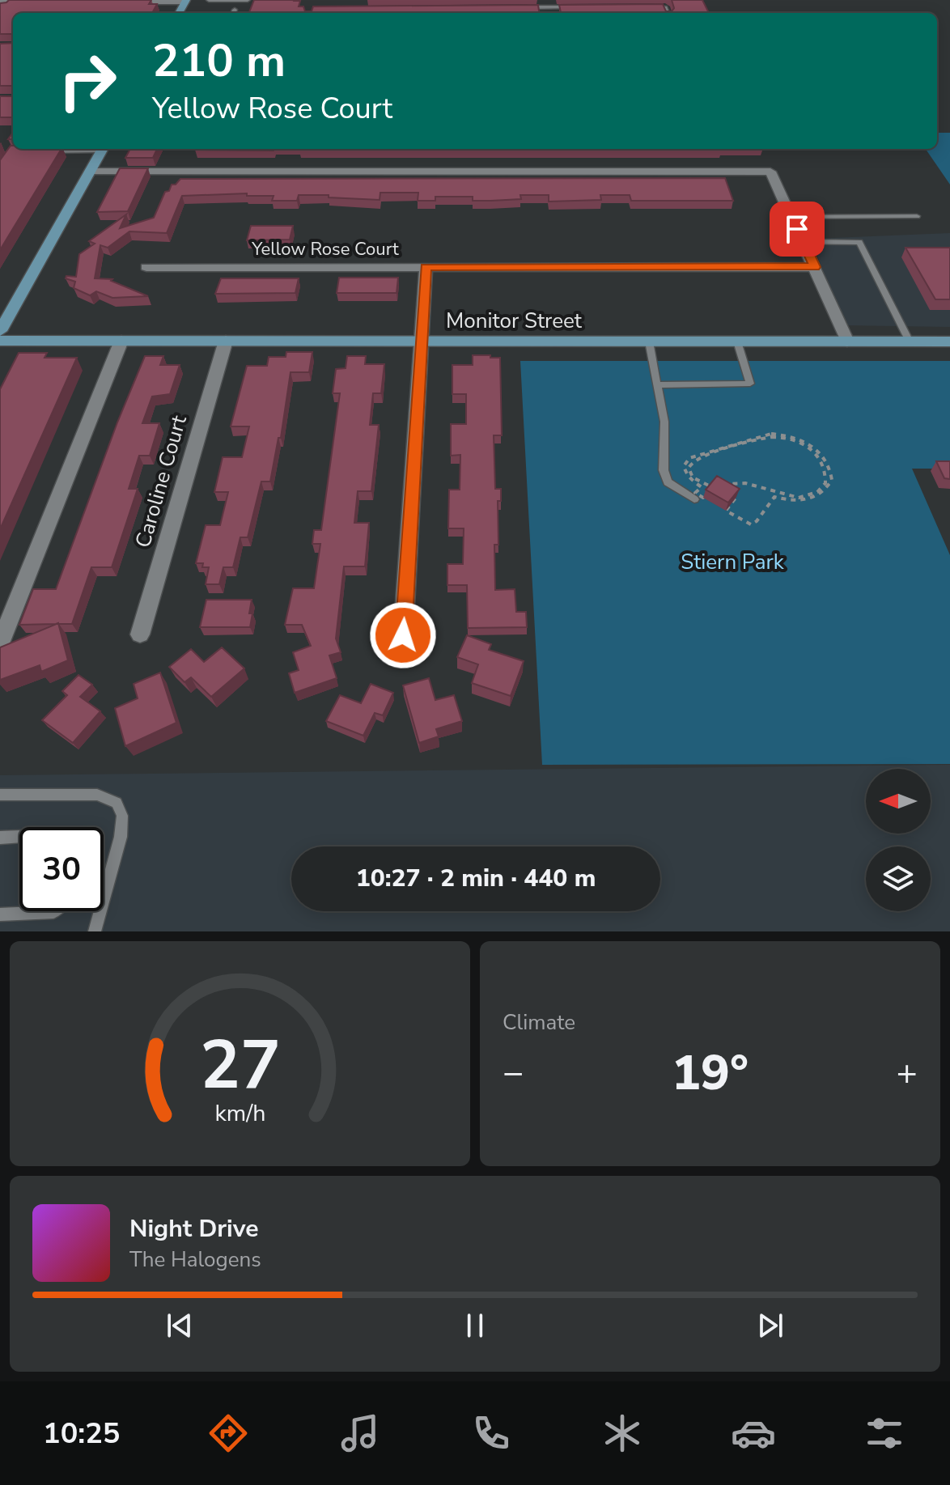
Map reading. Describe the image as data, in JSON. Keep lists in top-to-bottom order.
{
  "streets": {
    "street": ["Yellow Rose Court", "Monitor Street", "Caroline Court"]
  },
  "crossings": [
    ["Monitor Street", "Caroline Court"]
  ],
  "parks": ["Stiern Park"],
  "north": "left",
  "page": {
    "turn": ["210 m", "Yellow Rose Court"],
    "limit": "30",
    "trip": "10:27 · 2 min · 440 m",
    "tile": "Climate",
    "heat": ["−", "19°", "+"],
    "song": ["Night Drive", "The Halogens"],
    "tabs": "10:25",
    "gauge": ["27", "km/h"]
  }
}
